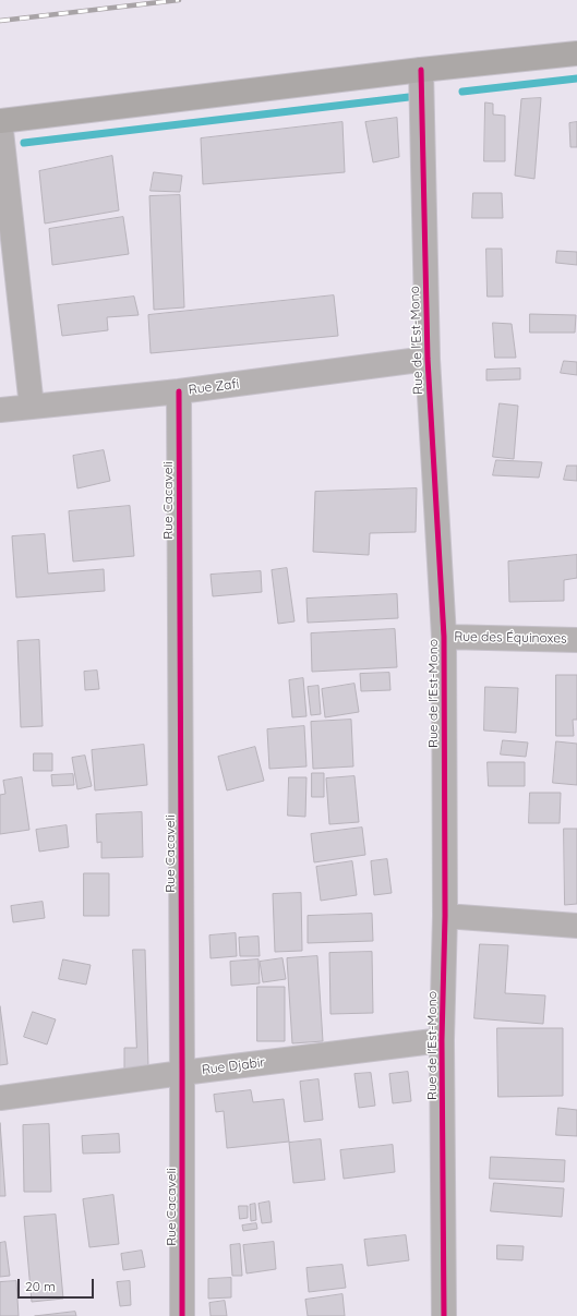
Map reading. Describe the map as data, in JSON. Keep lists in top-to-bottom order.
{
  "streets": {
    "street": [
      "Rue de l'Est-Mono",
      "Rue Zafi",
      "Rue Cacaveli",
      "Rue des Équinoxes",
      "Rue Djabir"
    ]
  },
  "crossings": [
    ["Rue de l'Est-Mono", "Rue Zafi"],
    ["Rue de l'Est-Mono", "Rue des Équinoxes"],
    ["Rue de l'Est-Mono", "Rue Djabir"],
    ["Rue Zafi", "Rue Cacaveli"],
    ["Rue Cacaveli", "Rue Djabir"]
  ],
  "scale_bar": "20 m"
}
